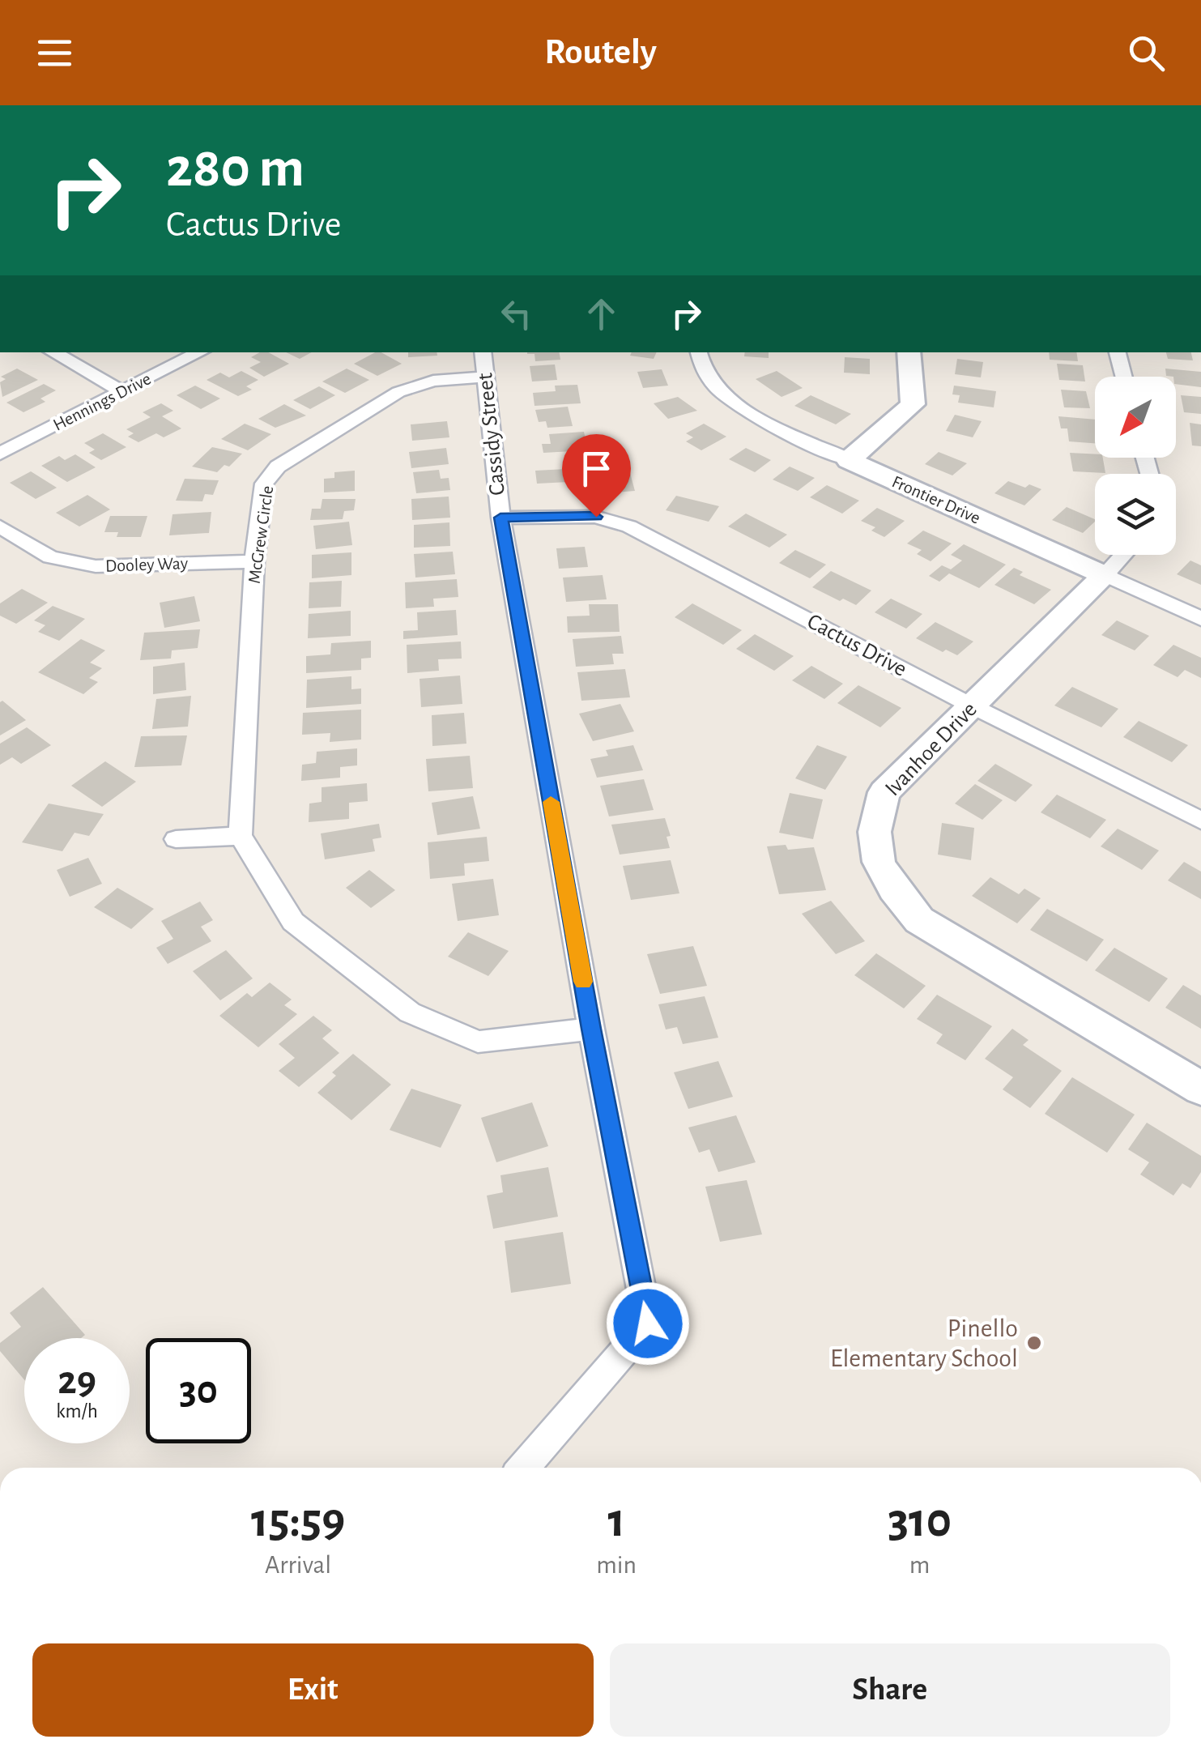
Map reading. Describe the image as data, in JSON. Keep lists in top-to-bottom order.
{
  "streets": {
    "street": [
      "Hennings Drive",
      "Cassidy Street",
      "Frontier Drive",
      "McGrew Circle",
      "Dooley Way",
      "Cactus Drive",
      "Ivanhoe Drive"
    ]
  },
  "crossings": [
    ["Cassidy Street", "McGrew Circle"],
    ["Cassidy Street", "Cactus Drive"],
    ["Frontier Drive", "Ivanhoe Drive"],
    ["McGrew Circle", "Dooley Way"],
    ["Cactus Drive", "Ivanhoe Drive"]
  ],
  "places": ["Pinello Elementary School"],
  "north": "bottom left",
  "page": {
    "header": "Routely",
    "turn": ["280 m", "Cactus Drive"],
    "speed": "29 km/h",
    "limit": "30",
    "eta": [
      "15:59",
      "Arrival",
      "1",
      "min",
      "310",
      "m"
    ],
    "buttons": ["Exit", "Share"]
  }
}
